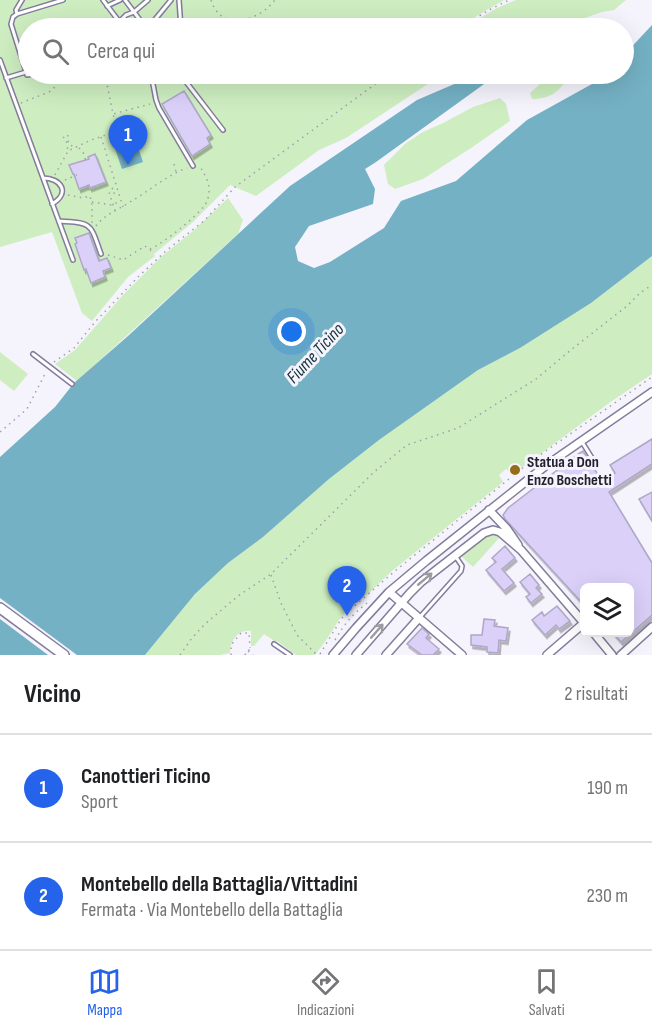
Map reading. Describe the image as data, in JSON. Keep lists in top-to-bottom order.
{
  "water": ["Fiume Ticino"],
  "places": ["Statua a Don Enzo Boschetti"],
  "page": {
    "search": "Cerca qui",
    "pins": ["1", "2"],
    "heading": ["Vicino", "2 risultati"],
    "list": [
      {
        "mark": "1",
        "name": "Canottieri Ticino",
        "note": "Sport",
        "value": "190 m"
      },
      {
        "mark": "2",
        "name": "Montebello della Battaglia/Vittadini",
        "note": "Fermata · Via Montebello della Battaglia",
        "value": "230 m"
      }
    ],
    "nav": ["Mappa", "Indicazioni", "Salvati"]
  }
}
